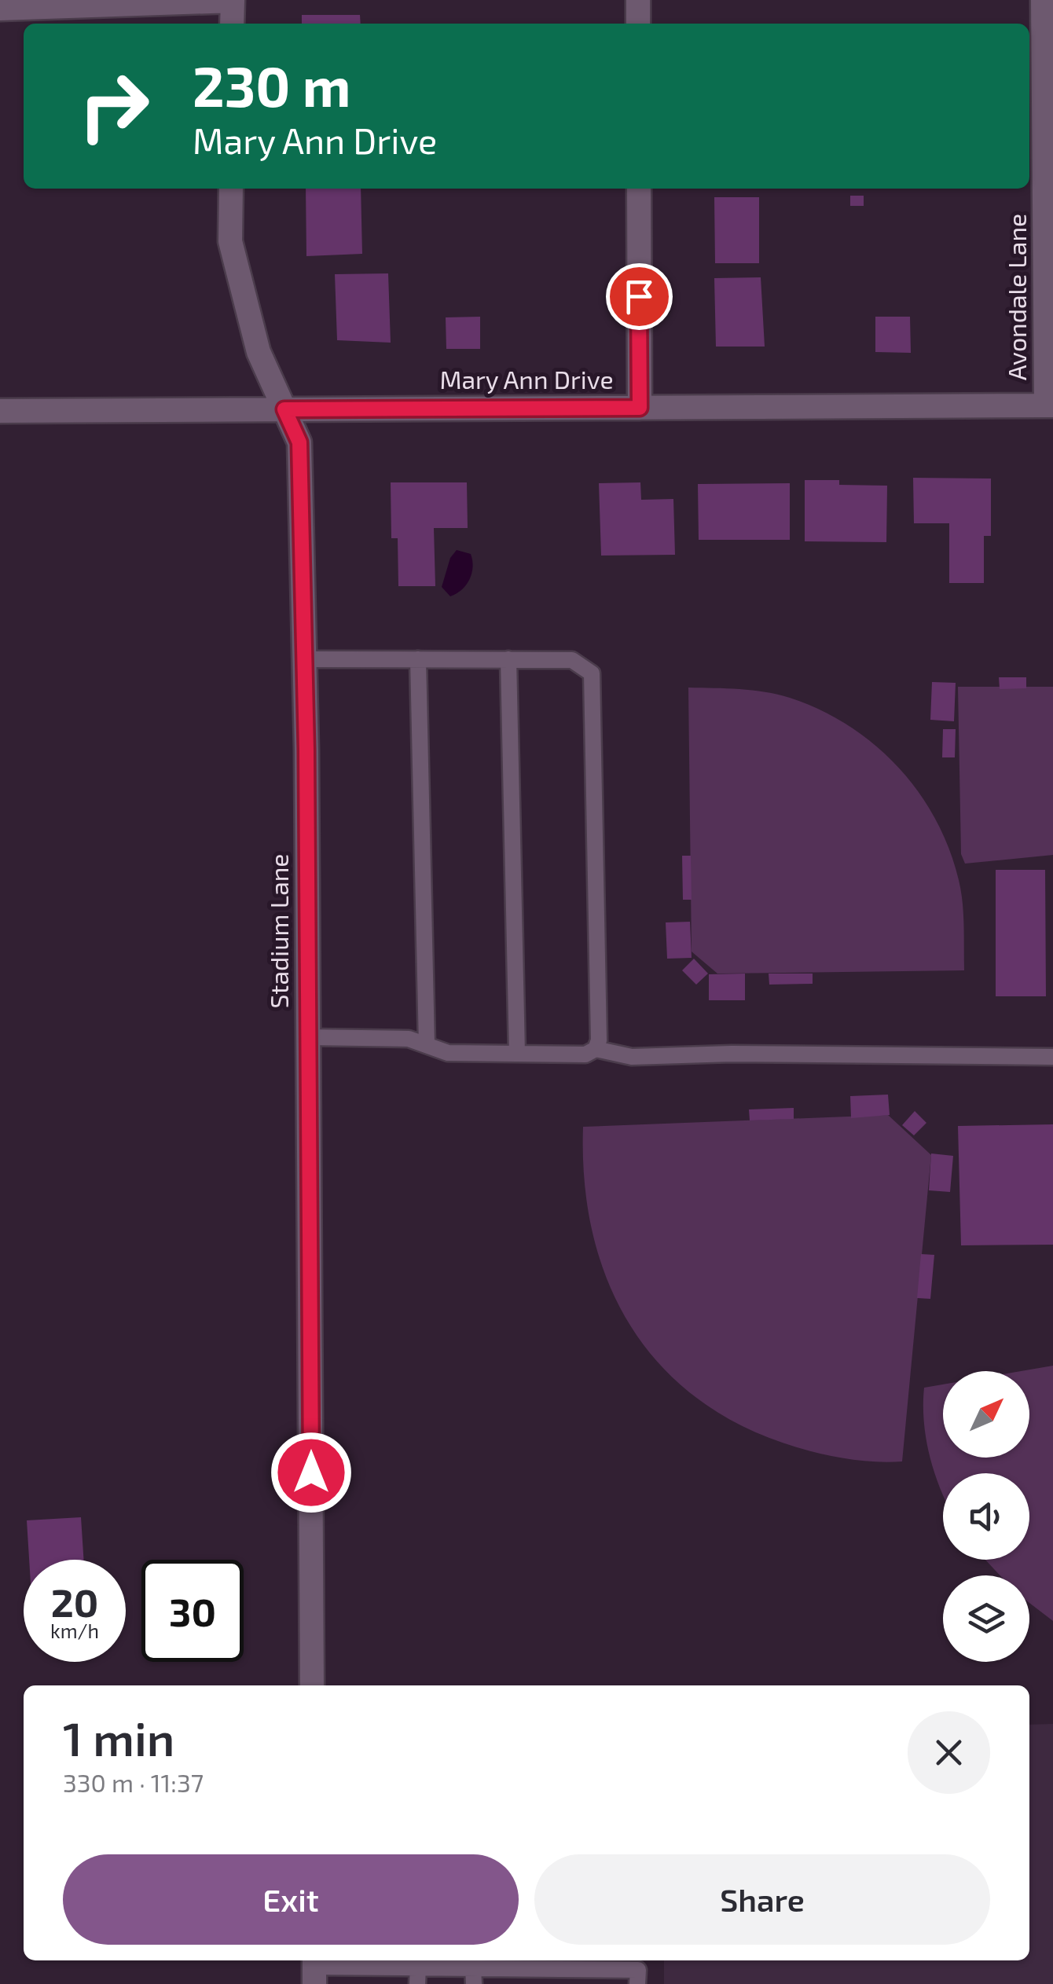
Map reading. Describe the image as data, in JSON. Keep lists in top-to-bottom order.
{
  "streets": {
    "street": ["Avondale Lane", "Mary Ann Drive", "Stadium Lane"]
  },
  "crossings": [
    ["Avondale Lane", "Mary Ann Drive"],
    ["Mary Ann Drive", "Stadium Lane"]
  ],
  "north": "top right",
  "page": {
    "turn": ["230 m", "Mary Ann Drive"],
    "speed": "20 km/h",
    "limit": "30",
    "heading": ["1 min", "330 m · 11:37"],
    "buttons": ["Exit", "Share"]
  }
}
